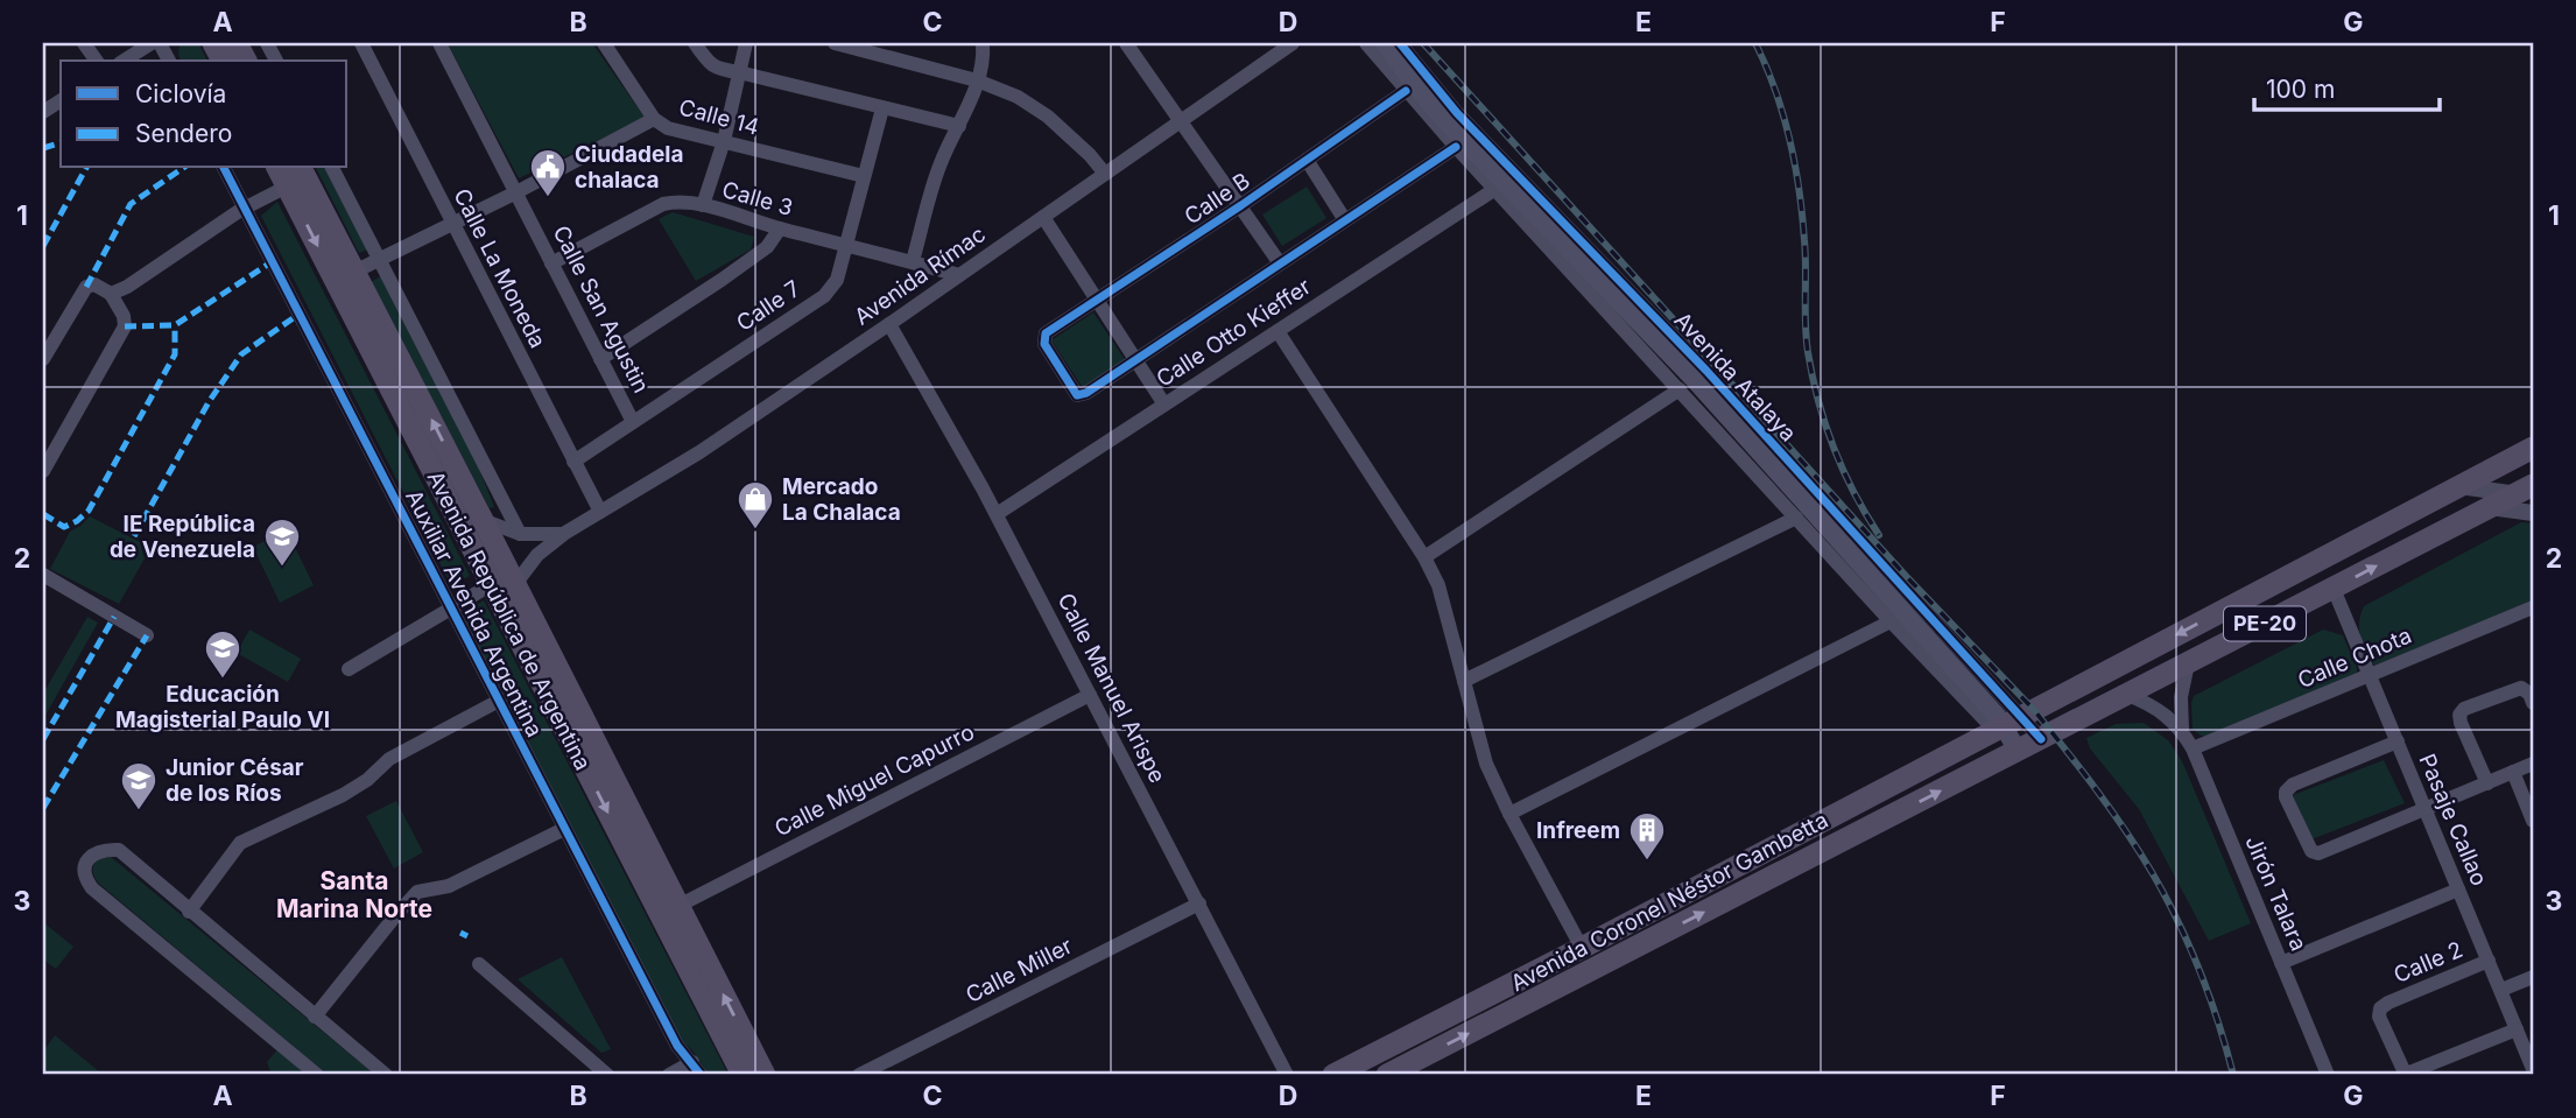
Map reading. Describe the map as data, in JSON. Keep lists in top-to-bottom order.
{
  "streets": {
    "main road": [
      "Avenida Atalaya",
      "Avenida República de Argentina",
      "PE-20",
      "Avenida Coronel Néstor Gambetta"
    ],
    "street": [
      "Calle 14",
      "Calle 3",
      "Calle B",
      "Calle La Moneda",
      "Avenida Rímac",
      "Calle 7",
      "Calle San Agustin",
      "Calle Otto Kieffer",
      "Auxiliar Avenida Argentina",
      "Calle Chota",
      "Calle Manuel Arispe",
      "Calle Miguel Capurro",
      "Pasaje Callao",
      "Jirón Talara",
      "Calle 2",
      "Calle Miller"
    ]
  },
  "crossings": [
    ["Calle 14", "Calle 7"],
    ["Calle 3", "Avenida Rímac"],
    ["Calle 3", "Calle 7"],
    ["Calle 3", "Calle San Agustin"],
    ["Calle B", "Avenida Atalaya"],
    ["Calle La Moneda", "Avenida Rímac"],
    ["Calle La Moneda", "Calle 7"],
    ["Avenida Rímac", "Avenida República de Argentina"],
    ["Avenida Rímac", "Calle Manuel Arispe"],
    ["Calle 7", "Calle San Agustin"],
    ["Calle Otto Kieffer", "Avenida Atalaya"],
    ["Calle Otto Kieffer", "Calle Manuel Arispe"],
    ["Avenida Atalaya", "PE-20"],
    ["Avenida Atalaya", "Avenida Coronel Néstor Gambetta"],
    ["Avenida República de Argentina", "Calle Miguel Capurro"],
    ["PE-20", "Pasaje Callao"],
    ["PE-20", "Jirón Talara"],
    ["PE-20", "Avenida Coronel Néstor Gambetta"],
    ["Calle Chota", "Pasaje Callao"],
    ["Calle Chota", "Jirón Talara"],
    ["Calle Manuel Arispe", "Calle Miguel Capurro"],
    ["Calle Manuel Arispe", "Calle Miller"],
    ["Pasaje Callao", "Calle 2"]
  ],
  "districts": ["Santa Marina Norte"],
  "places": {
    "public building": ["Ciudadela chalaca"],
    "shop": ["Mercado La Chalaca"],
    "school or university": ["IE República de Venezuela", "Educación Magisterial Paulo VI", "Junior César de los Ríos"],
    "building": ["Infreem"]
  },
  "legend": ["Ciclovía", "Sendero"],
  "scale_bar": "100 m",
  "grid": {
    "columns": [
      "A",
      "B",
      "C",
      "D",
      "E",
      "F",
      "G"
    ],
    "rows": ["1", "2", "3"]
  }
}
